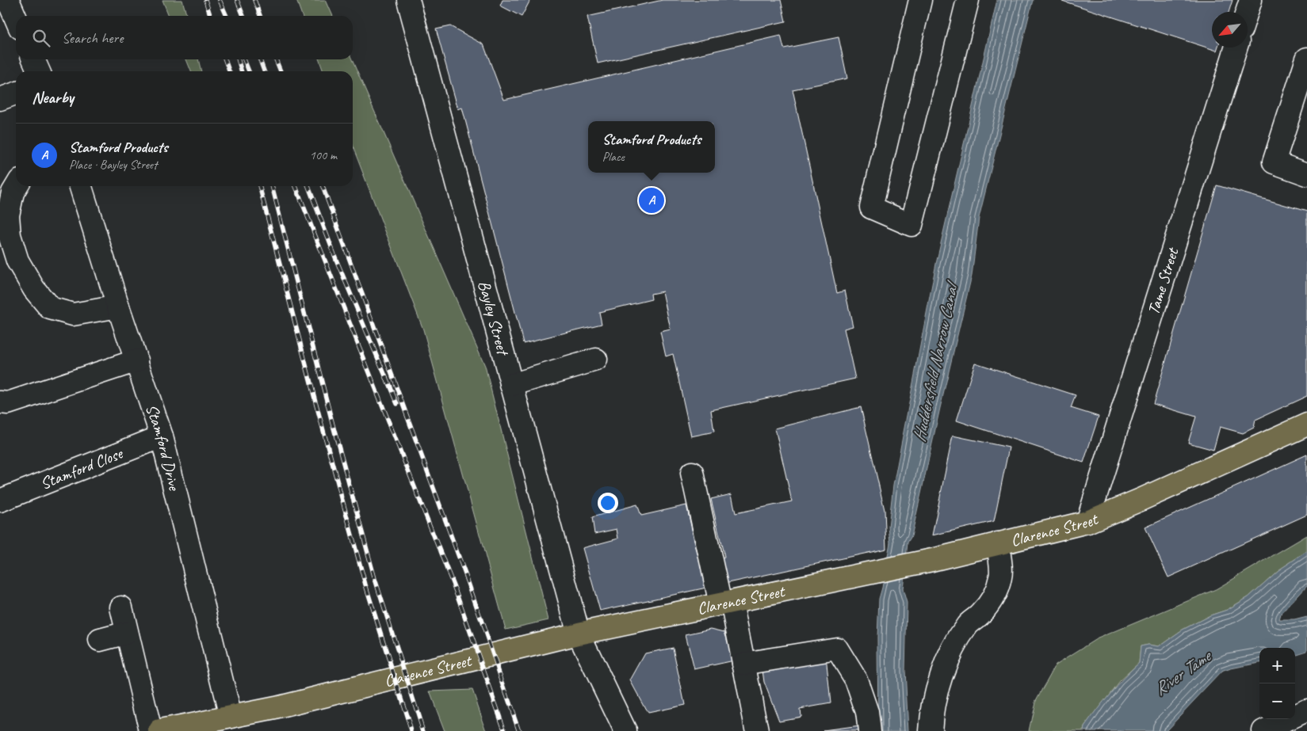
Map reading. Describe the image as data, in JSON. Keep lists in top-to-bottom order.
{
  "streets": {
    "main road": ["Clarence Street"],
    "street": [
      "Tame Street",
      "Bayley Street",
      "Stamford Drive",
      "Stamford Close"
    ]
  },
  "crossings": [
    ["Tame Street", "Clarence Street"],
    ["Bayley Street", "Clarence Street"],
    ["Stamford Drive", "Stamford Close"],
    ["Stamford Drive", "Clarence Street"]
  ],
  "water": ["Huddersfield Narrow Canal", "River Tame"],
  "north": "bottom left",
  "page": {
    "search": "Search here",
    "heading": "Nearby",
    "popup": ["Stamford Products", "Place"],
    "list": [
      {
        "mark": "A",
        "name": "Stamford Products",
        "note": "Place · Bayley Street",
        "value": "100 m"
      }
    ],
    "pins": "A",
    "map_buttons": ["+", "−"]
  }
}
